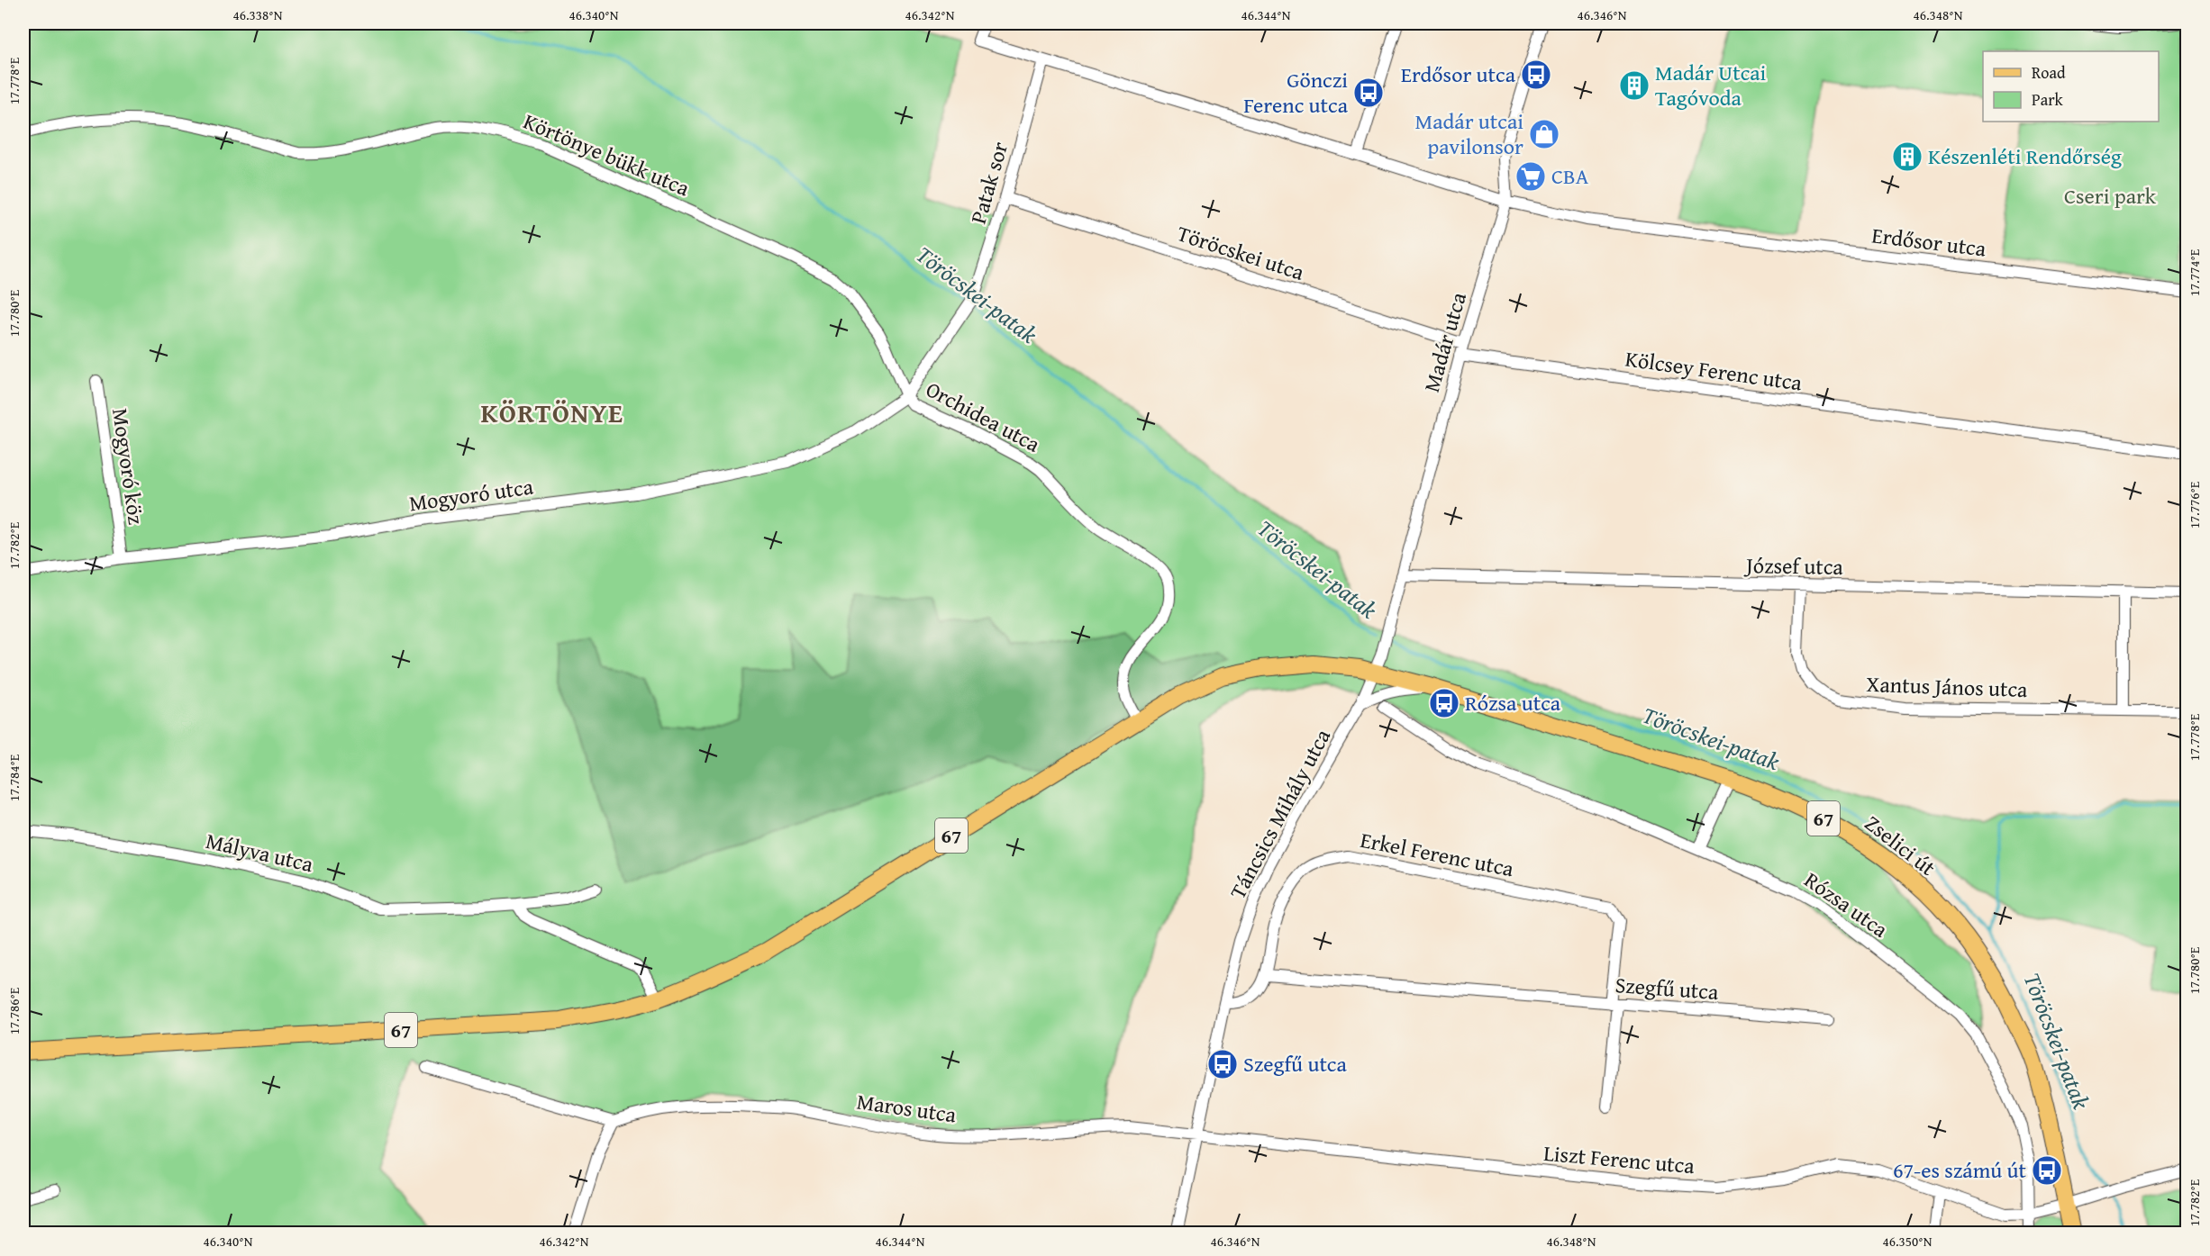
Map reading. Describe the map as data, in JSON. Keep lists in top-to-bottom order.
{
  "streets": {
    "main road": ["67", "Zselici út"],
    "street": [
      "Körtönye bükk utca",
      "Patak sor",
      "Erdősor utca",
      "Töröcskei utca",
      "Madár utca",
      "Kölcsey Ferenc utca",
      "Orchidea utca",
      "Mogyoró köz",
      "Mogyoró utca",
      "József utca",
      "Xantus János utca",
      "Táncsics Mihály utca",
      "Mályva utca",
      "Erkel Ferenc utca",
      "Rózsa utca",
      "Szegfű utca",
      "Maros utca",
      "Liszt Ferenc utca"
    ]
  },
  "crossings": [
    ["Körtönye bükk utca", "Orchidea utca"],
    ["Körtönye bükk utca", "Mogyoró utca"],
    ["Patak sor", "Erdősor utca"],
    ["Patak sor", "Töröcskei utca"],
    ["Patak sor", "Orchidea utca"],
    ["Erdősor utca", "Madár utca"],
    ["Töröcskei utca", "Madár utca"],
    ["Madár utca", "Kölcsey Ferenc utca"],
    ["Madár utca", "József utca"],
    ["Madár utca", "Táncsics Mihály utca"],
    ["Madár utca", "67"],
    ["Orchidea utca", "Mogyoró utca"],
    ["Orchidea utca", "67"],
    ["Mogyoró köz", "Mogyoró utca"],
    ["József utca", "Xantus János utca"],
    ["Táncsics Mihály utca", "67"],
    ["Táncsics Mihály utca", "Maros utca"],
    ["Táncsics Mihály utca", "Liszt Ferenc utca"],
    ["67", "Zselici út"],
    ["Zselici út", "Liszt Ferenc utca"],
    ["Erkel Ferenc utca", "Szegfű utca"],
    ["Rózsa utca", "Liszt Ferenc utca"],
    ["Maros utca", "Liszt Ferenc utca"]
  ],
  "districts": ["KÖRTÖNYE"],
  "water": ["Töröcskei-patak"],
  "parks": ["Cseri park"],
  "places": {
    "bus stop": [
      "Erdősor utca",
      "Gönczi Ferenc utca",
      "Rózsa utca",
      "Szegfű utca",
      "67-es számú út"
    ],
    "building": ["Madár Utcai Tagóvoda", "Készenléti Rendőrség"],
    "shop": ["Madár utcai pavilonsor"],
    "supermarket": ["CBA"]
  },
  "legend": ["Road", "Park"],
  "coordinates": [
    "46.338°N",
    "46.340°N",
    "46.342°N",
    "46.344°N",
    "46.346°N",
    "46.348°N",
    "17.778°E",
    "17.774°E",
    "17.780°E",
    "17.776°E",
    "17.782°E",
    "17.784°E",
    "17.786°E",
    "46.350°N"
  ]
}
